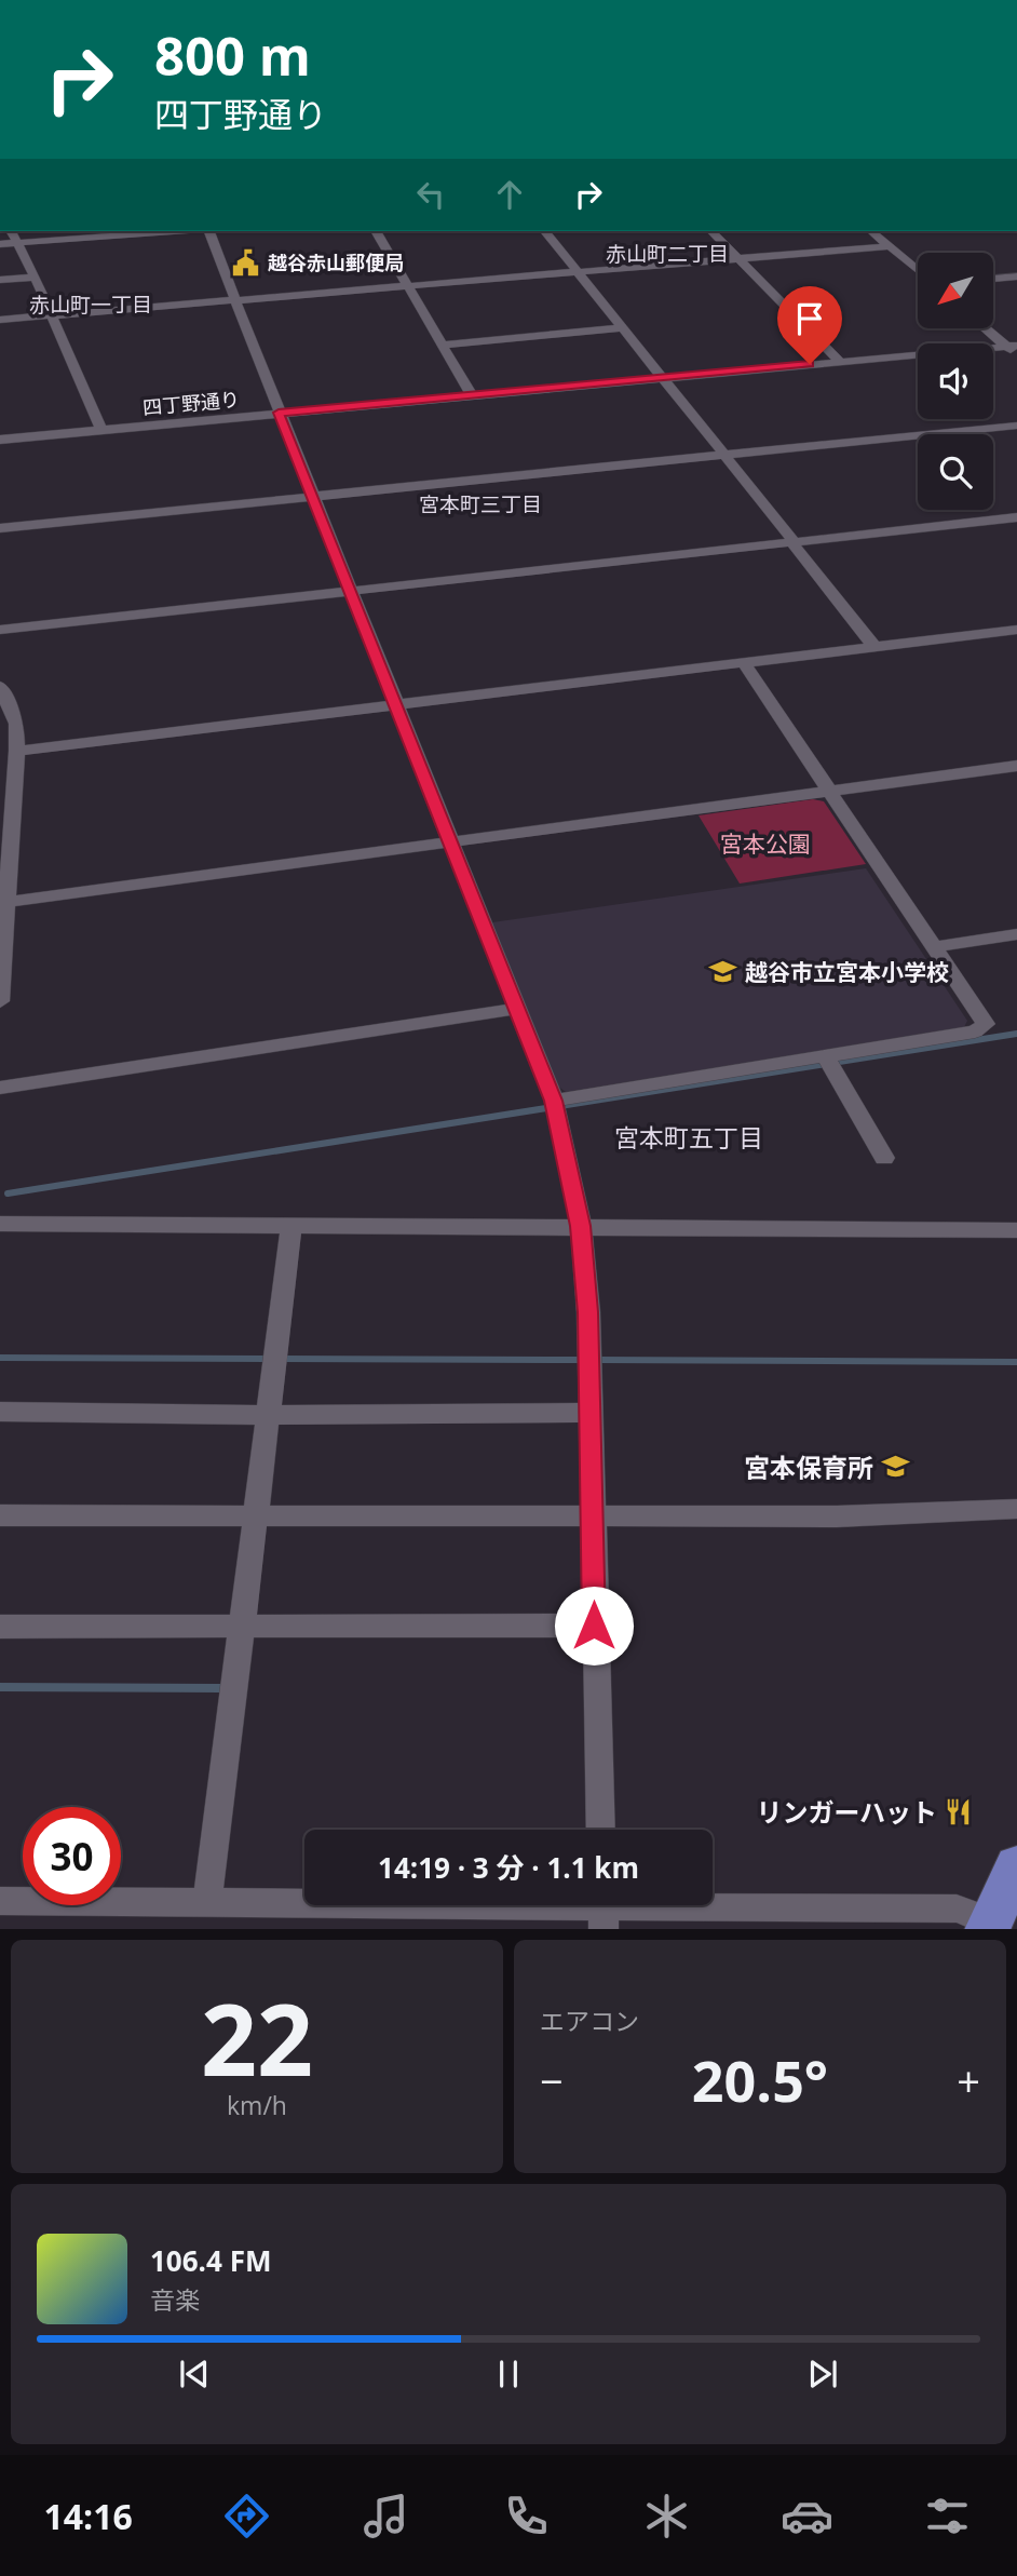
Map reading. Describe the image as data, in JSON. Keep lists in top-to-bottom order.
{
  "streets": {
    "street": ["四丁野通り"]
  },
  "districts": [
    "赤山町二丁目",
    "赤山町一丁目",
    "宮本町三丁目",
    "宮本町五丁目"
  ],
  "parks": ["宮本公園"],
  "places": {
    "public building": ["越谷赤山郵便局"],
    "school or university": ["越谷市立宮本小学校", "宮本保育所"],
    "restaurant": ["リンガーハット"]
  },
  "north": "bottom left",
  "page": {
    "turn": ["800 m", "四丁野通り"],
    "limit": "30",
    "trip": "14:19 · 3 分 · 1.1 km",
    "tile": [
      ["22", "km/h"],
      "エアコン"
    ],
    "heat": ["−", "20.5°", "+"],
    "song": ["106.4 FM", "音楽"],
    "tabs": "14:16"
  }
}
